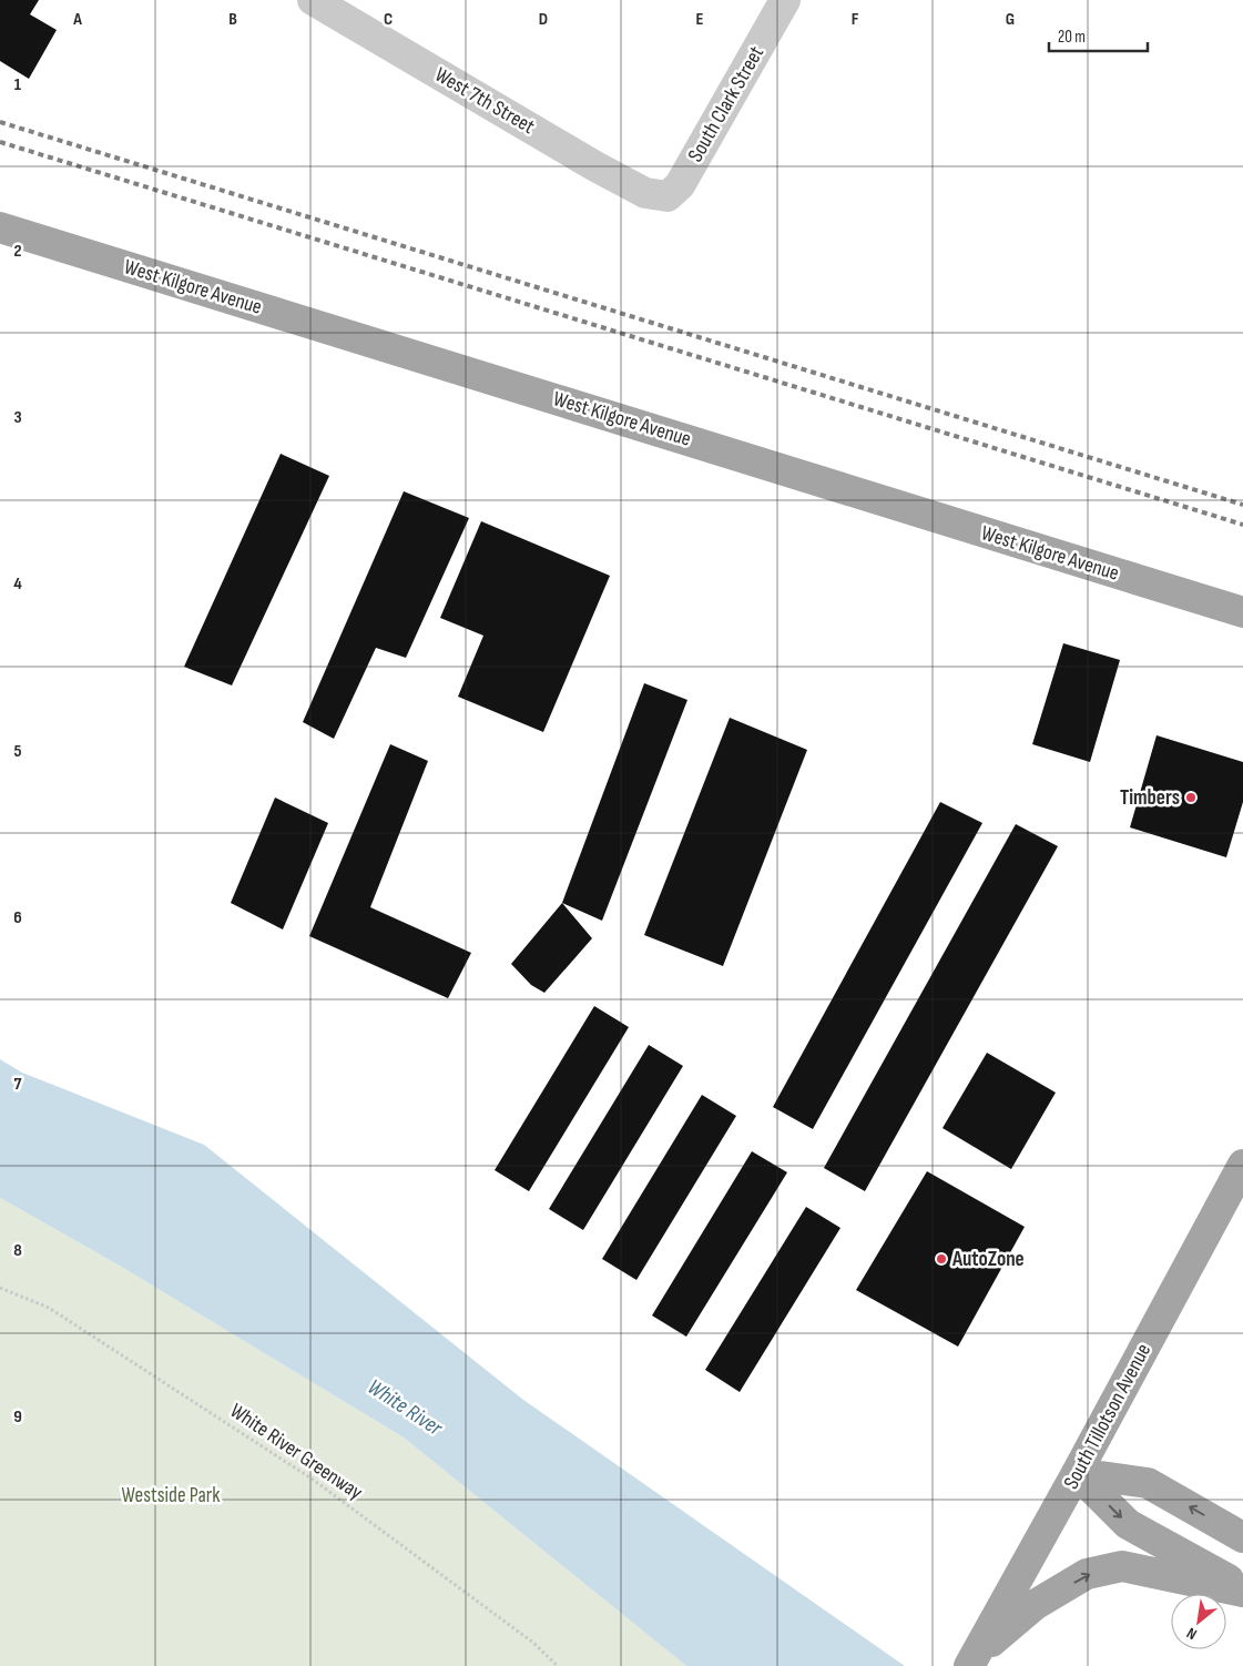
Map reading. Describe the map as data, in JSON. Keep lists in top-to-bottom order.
{
  "streets": {
    "main road": ["West Kilgore Avenue", "South Tillotson Avenue"],
    "street": ["West 7th Street", "South Clark Street"],
    "path": ["White River Greenway"]
  },
  "crossings": [
    ["West 7th Street", "South Clark Street"]
  ],
  "water": ["White River"],
  "parks": ["Westside Park"],
  "places": ["Timbers", "AutoZone"],
  "scale_bar": "20 m",
  "north": "bottom left",
  "grid": {
    "columns": [
      "A",
      "B",
      "C",
      "D",
      "E",
      "F",
      "G"
    ],
    "rows": [
      "1",
      "2",
      "3",
      "4",
      "5",
      "6",
      "7",
      "8",
      "9"
    ]
  }
}
